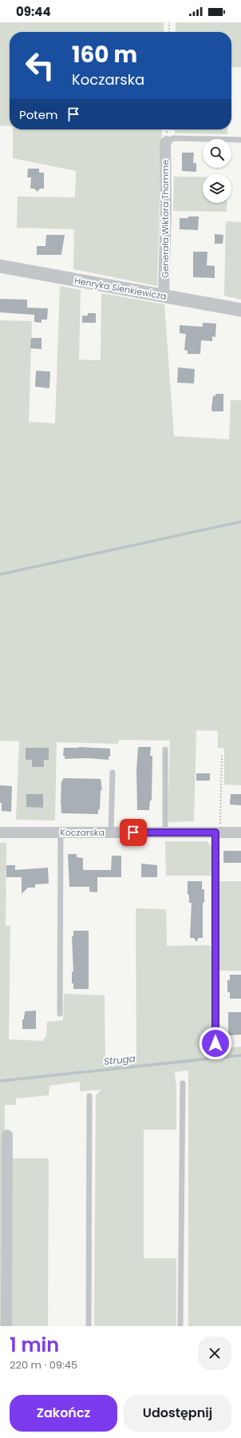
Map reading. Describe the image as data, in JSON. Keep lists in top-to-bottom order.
{
  "streets": {
    "street": ["Generała Wiktora Thomme", "Henryka Sienkiewicza", "Koczarska"]
  },
  "crossings": [
    ["Generała Wiktora Thomme", "Henryka Sienkiewicza"]
  ],
  "water": ["Struga"],
  "page": {
    "status": "09:44",
    "turn": ["160 m", "Koczarska"],
    "then": "Potem",
    "heading": ["1 min", "220 m · 09:45"],
    "buttons": ["Zakończ", "Udostępnij"]
  }
}
